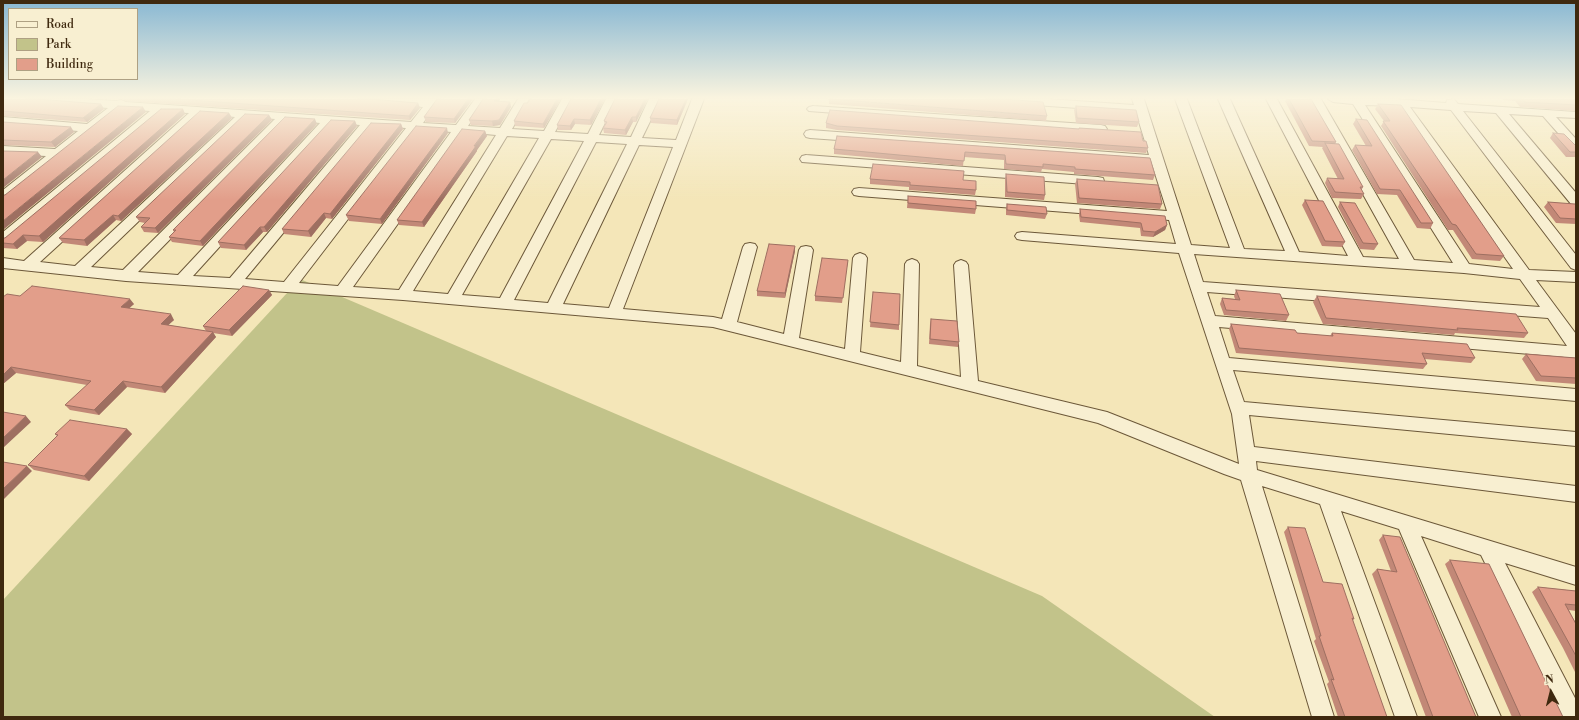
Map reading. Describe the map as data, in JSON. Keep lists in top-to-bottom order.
{
  "legend": ["Road", "Park", "Building"],
  "north": "top"
}
